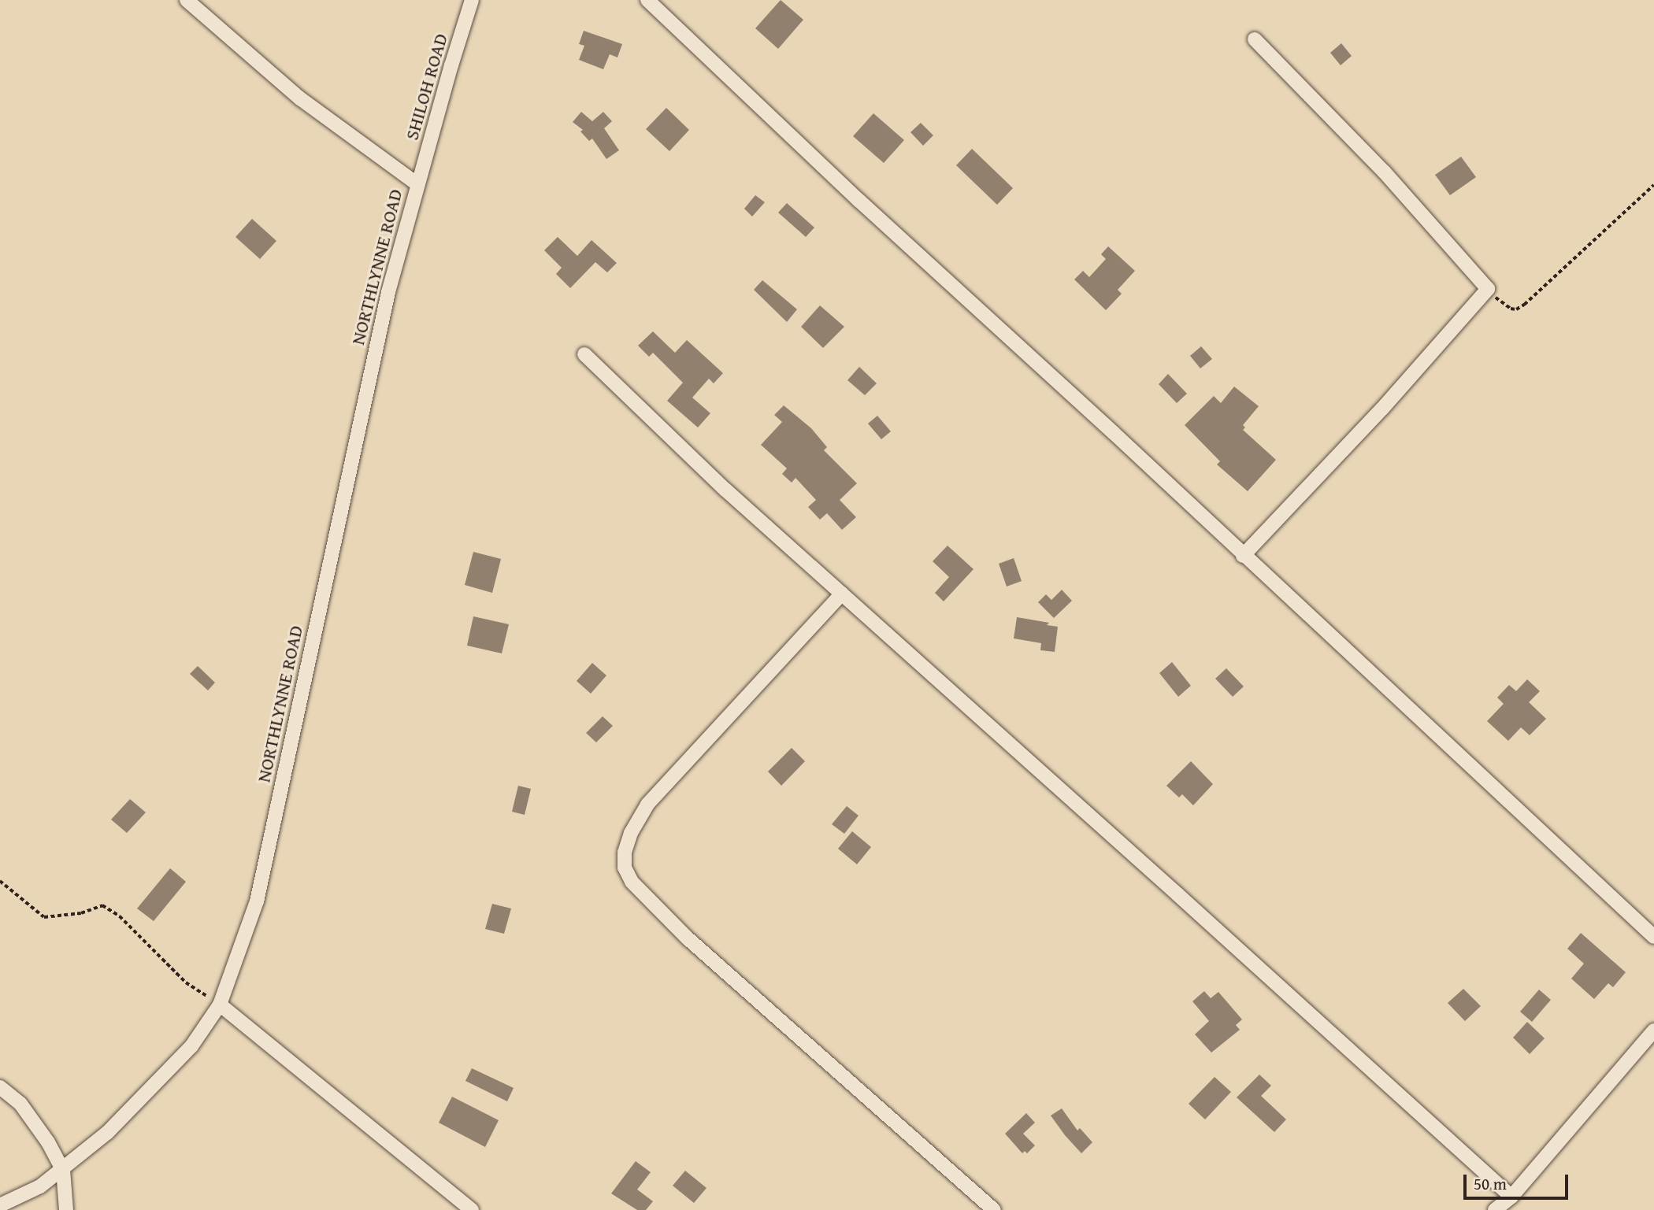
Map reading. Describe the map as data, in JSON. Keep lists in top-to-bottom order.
{
  "streets": {
    "street": ["SHILOH ROAD", "NORTHLYNNE ROAD"]
  },
  "crossings": [
    ["SHILOH ROAD", "NORTHLYNNE ROAD"]
  ],
  "scale_bar": "50 m"
}
